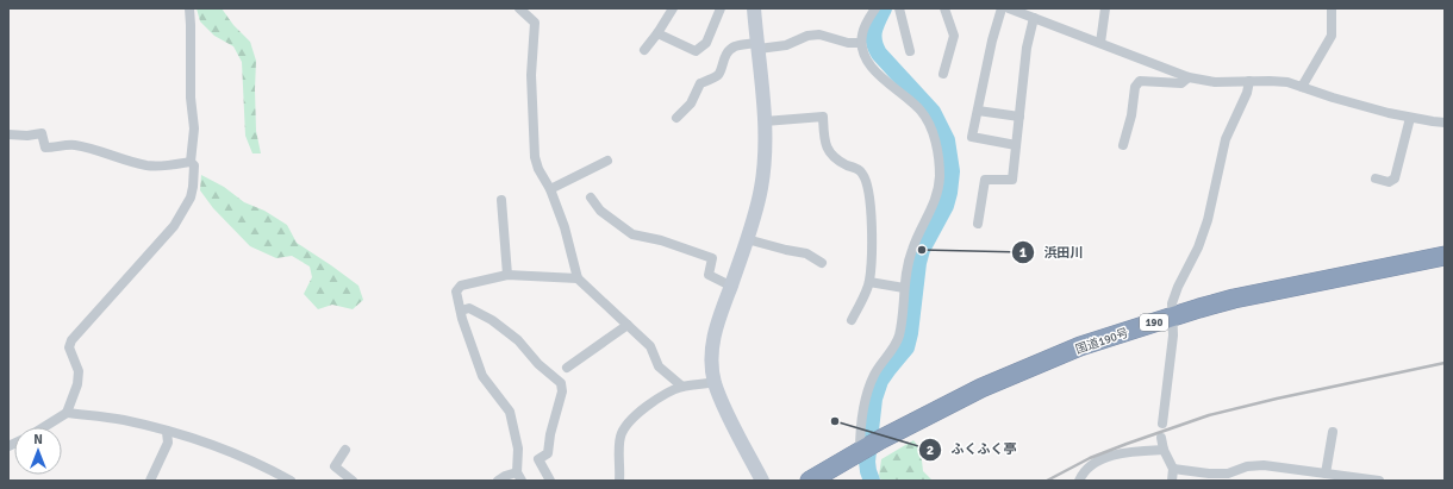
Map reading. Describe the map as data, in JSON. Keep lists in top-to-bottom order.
{
  "streets": {
    "highway": ["190", "国道190号"]
  },
  "places": ["浜田川", "ふくふく亭"],
  "north": "top"
}
